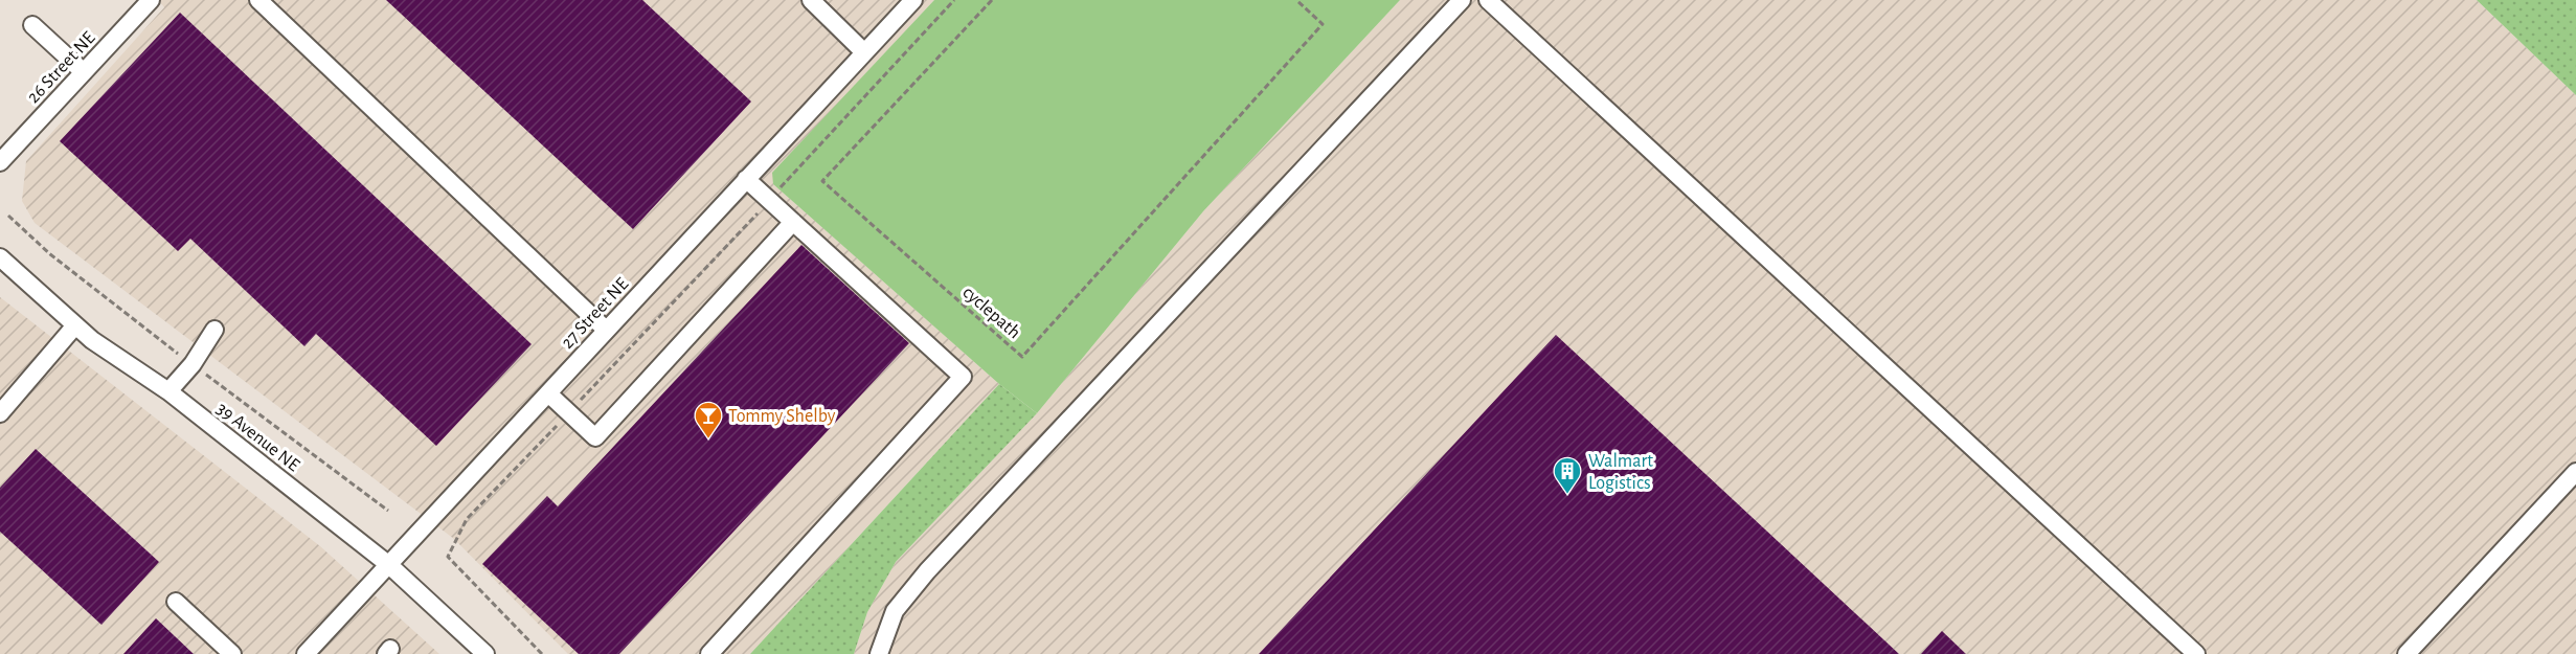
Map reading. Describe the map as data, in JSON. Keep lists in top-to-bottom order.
{
  "streets": {
    "street": ["26 Street NE", "27 Street NE", "39 Avenue NE"],
    "path": ["cyclepath"]
  },
  "crossings": [
    ["27 Street NE", "39 Avenue NE"]
  ],
  "places": {
    "bar": ["Tommy Shelby"],
    "building": ["Walmart Logistics"]
  }
}
